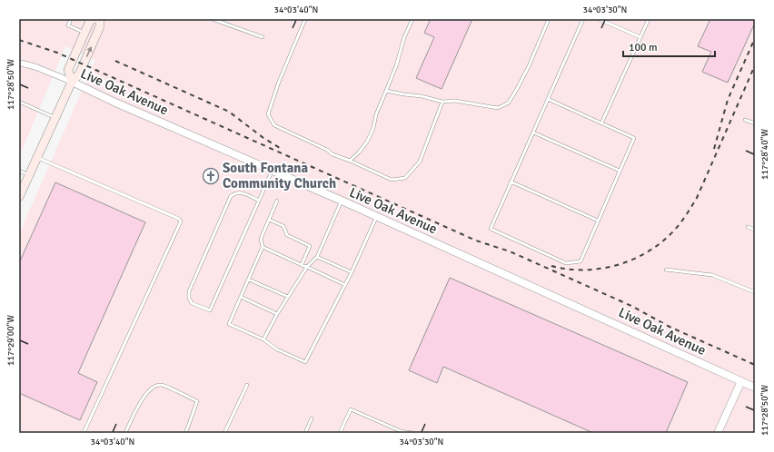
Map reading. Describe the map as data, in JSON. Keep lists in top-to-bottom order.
{
  "streets": {
    "street": ["Live Oak Avenue"]
  },
  "places": {
    "church": ["South Fontana Community Church"]
  },
  "scale_bar": "100 m",
  "coordinates": [
    "34°03'40\"N",
    "34°03'30\"N",
    "117°28'50\"W",
    "117°28'40\"W",
    "117°29'00\"W"
  ]
}
